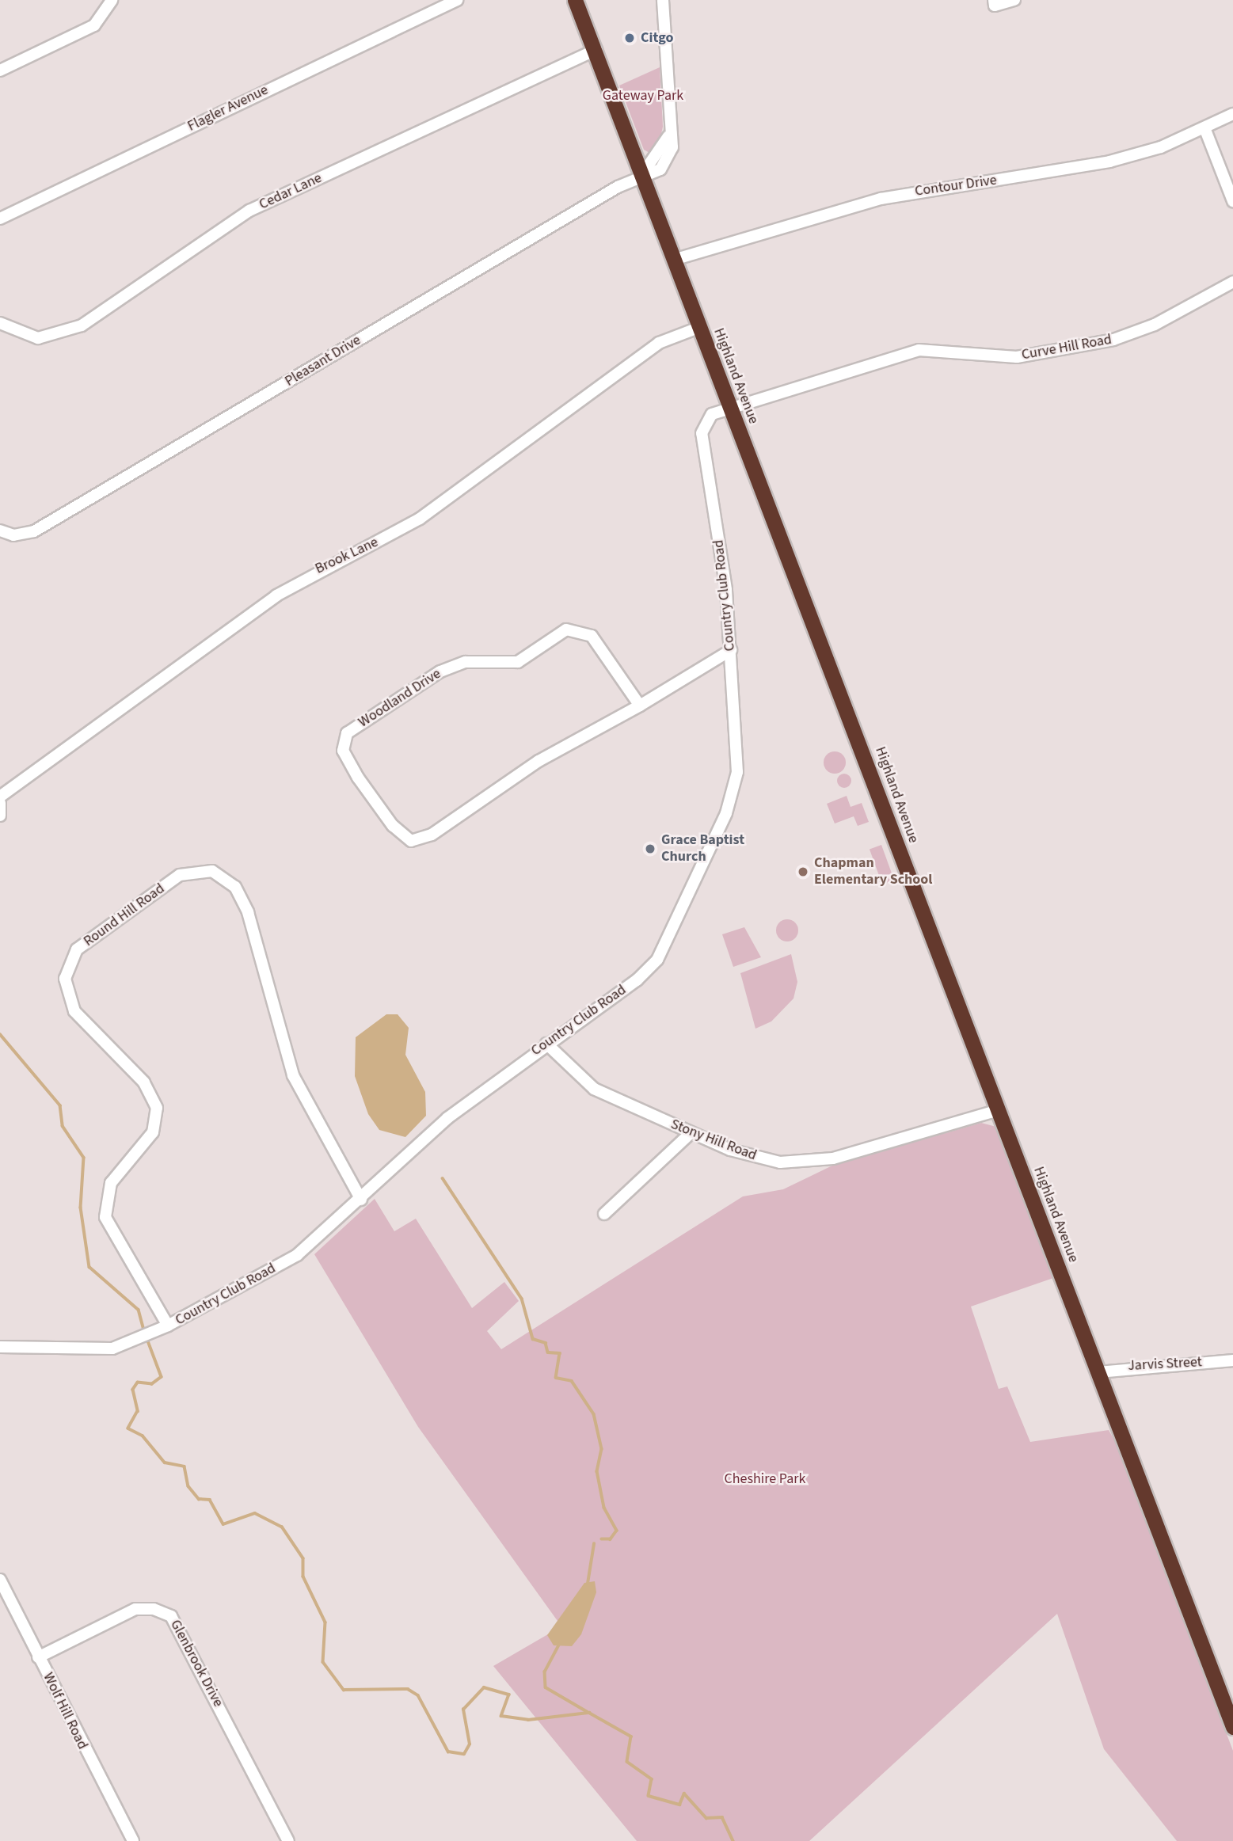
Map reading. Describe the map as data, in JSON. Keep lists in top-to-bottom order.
{
  "streets": {
    "highway": ["Highland Avenue"],
    "street": [
      "Flagler Avenue",
      "Contour Drive",
      "Cedar Lane",
      "Curve Hill Road",
      "Pleasant Drive",
      "Brook Lane",
      "Country Club Road",
      "Woodland Drive",
      "Round Hill Road",
      "Stony Hill Road",
      "Jarvis Street",
      "Glenbrook Drive",
      "Wolf Hill Road"
    ]
  },
  "crossings": [
    ["Contour Drive", "Highland Avenue"],
    ["Cedar Lane", "Highland Avenue"],
    ["Curve Hill Road", "Highland Avenue"],
    ["Curve Hill Road", "Country Club Road"],
    ["Pleasant Drive", "Highland Avenue"],
    ["Highland Avenue", "Brook Lane"],
    ["Highland Avenue", "Country Club Road"],
    ["Highland Avenue", "Stony Hill Road"],
    ["Highland Avenue", "Jarvis Street"],
    ["Country Club Road", "Woodland Drive"],
    ["Country Club Road", "Round Hill Road"],
    ["Country Club Road", "Stony Hill Road"],
    ["Glenbrook Drive", "Wolf Hill Road"]
  ],
  "parks": ["Gateway Park", "Cheshire Park"],
  "places": ["Citgo", "Grace Baptist Church", "Chapman Elementary School"]
}
